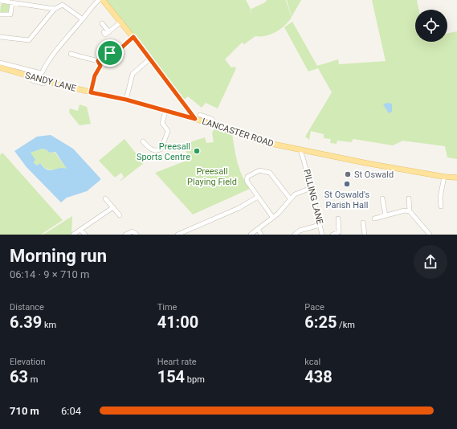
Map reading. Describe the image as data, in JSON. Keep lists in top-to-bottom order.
{
  "streets": {
    "main road": ["SANDY LANE", "LANCASTER ROAD"],
    "street": ["PILLING LANE"]
  },
  "crossings": [
    ["SANDY LANE", "LANCASTER ROAD"],
    ["LANCASTER ROAD", "PILLING LANE"]
  ],
  "parks": ["Preesall Playing Field"],
  "places": ["Preesall Sports Centre", "St Oswald", "St Oswald's Parish Hall"],
  "page": {
    "heading": ["Morning run", "06:14 · 9 × 710 m"],
    "stats": [
      ["Distance", "6.39 km"],
      ["Time", "41:00"],
      ["Pace", "6:25 /km"],
      ["Elevation", "63 m"],
      ["Heart rate", "154 bpm"],
      ["kcal", "438"]
    ],
    "list": [
      {
        "name": "710 m",
        "note": "6:04"
      }
    ]
  }
}
